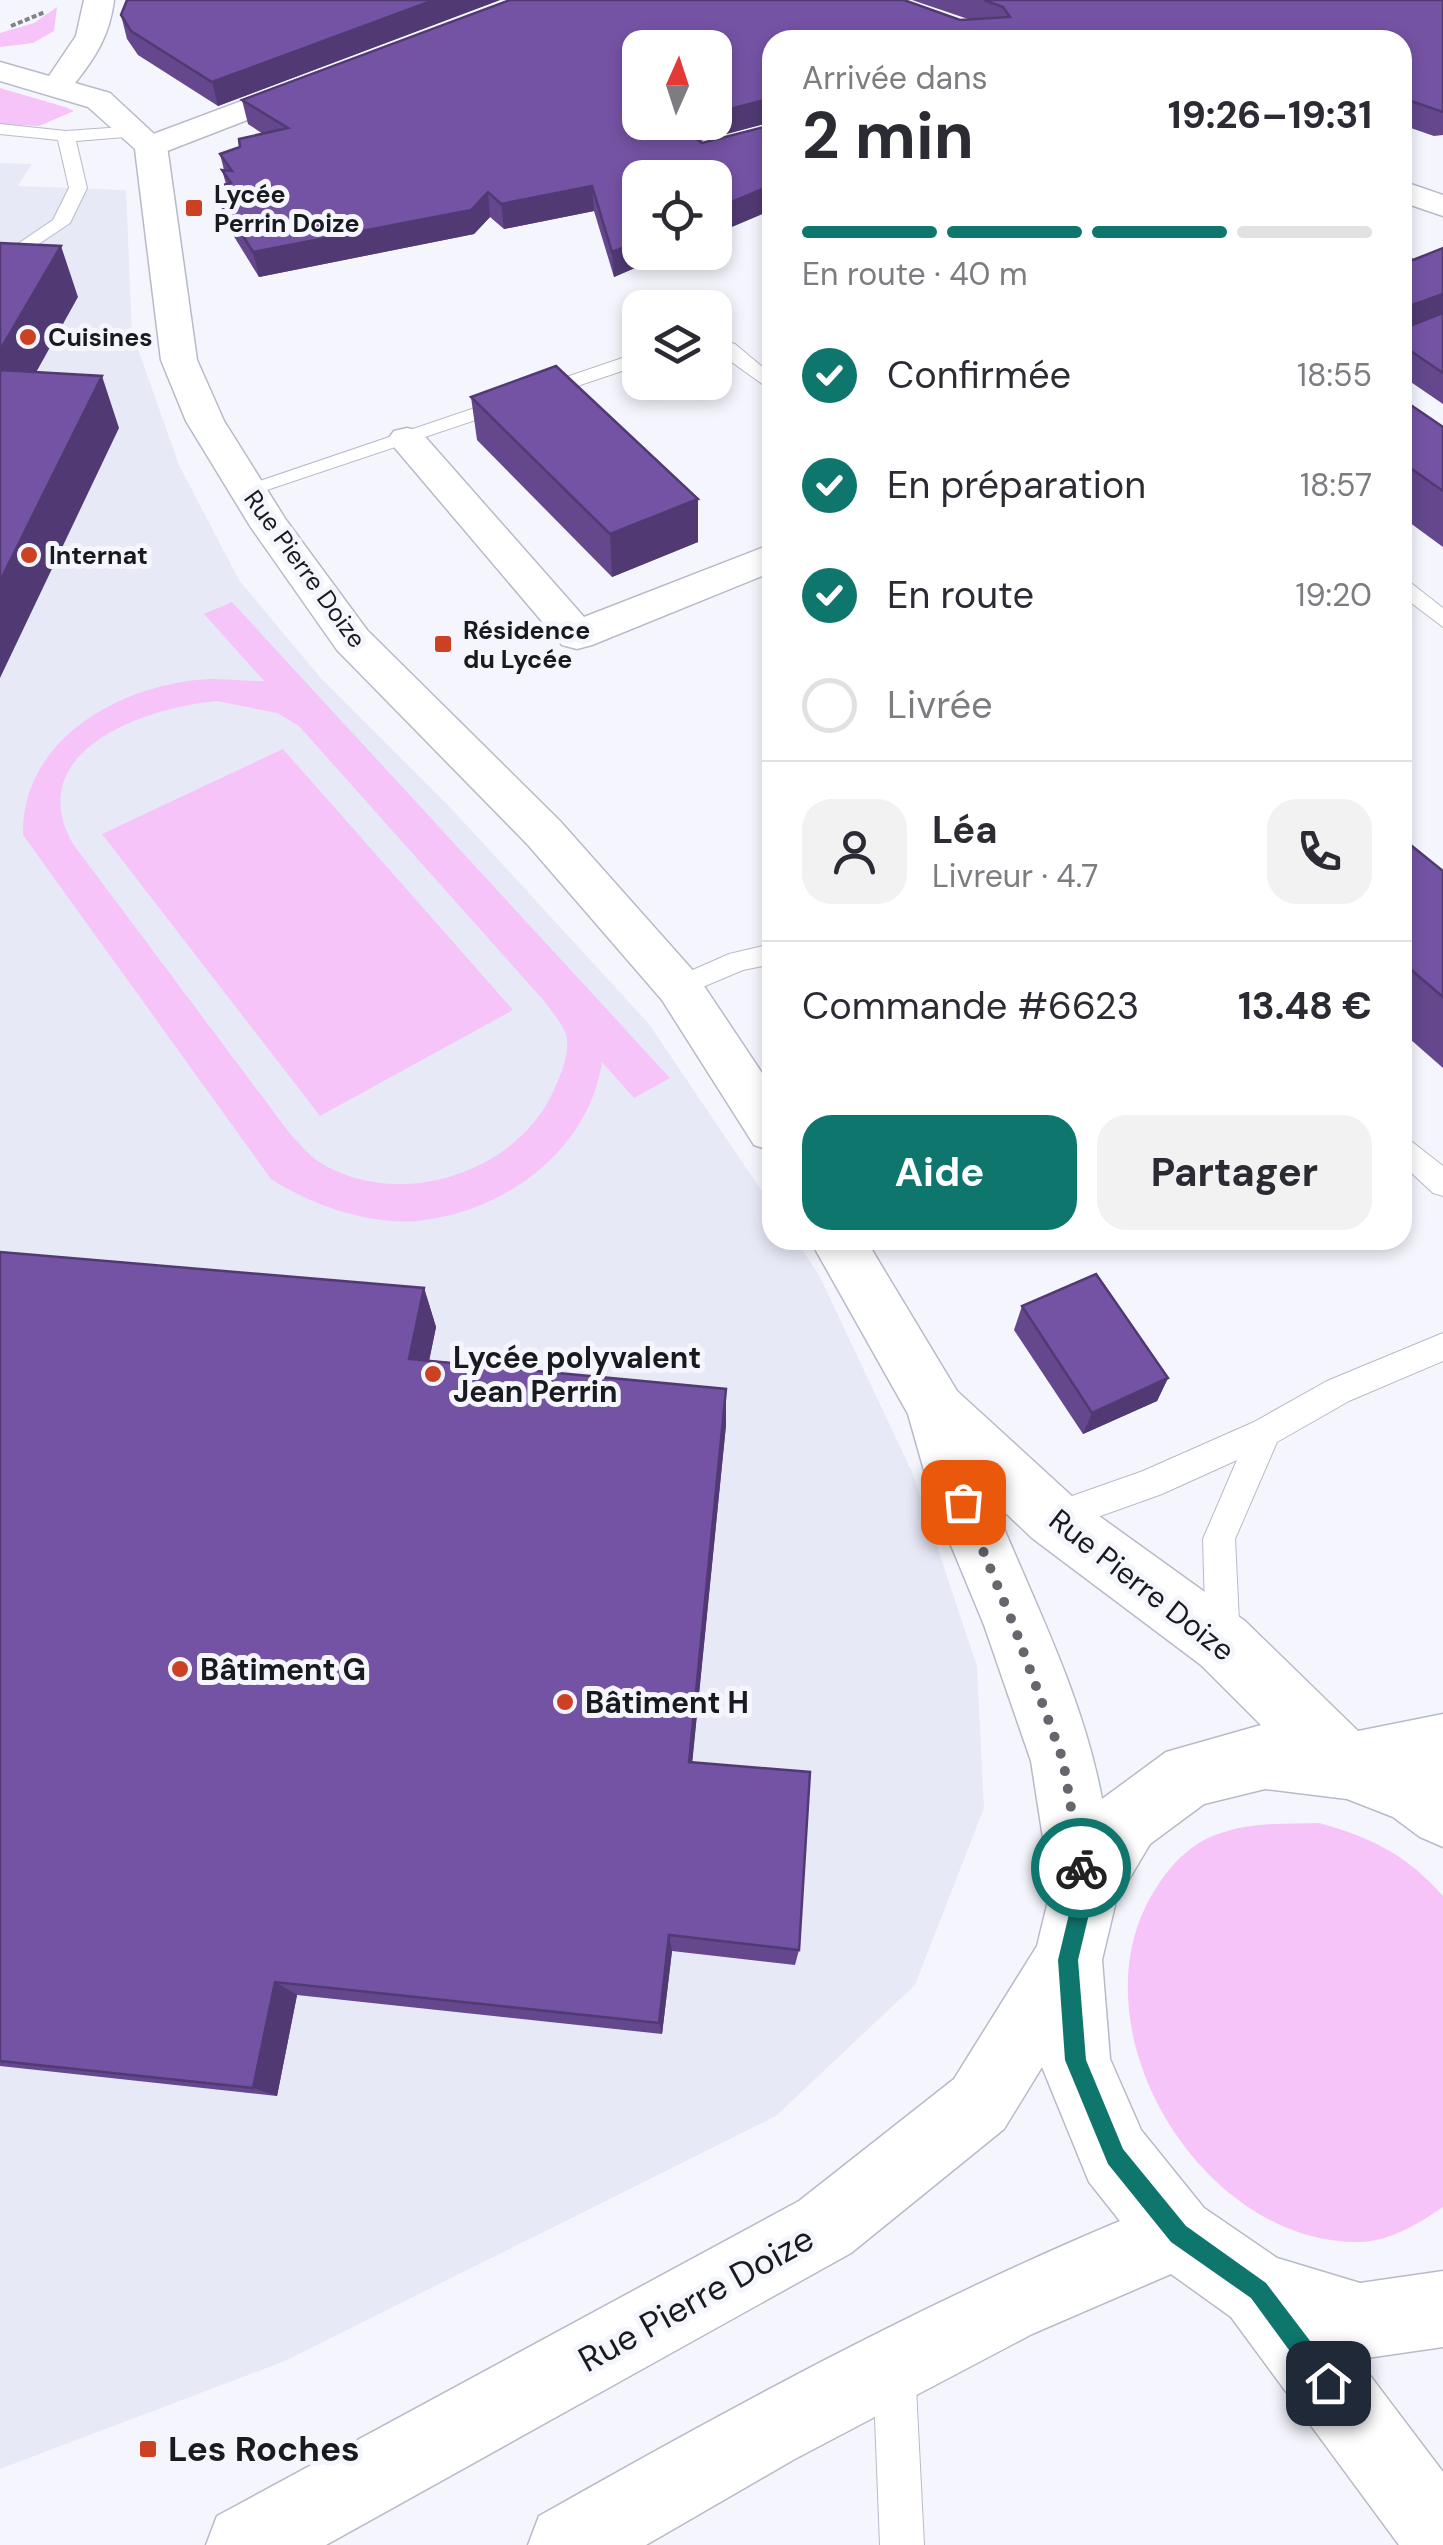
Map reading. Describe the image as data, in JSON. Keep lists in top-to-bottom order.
{
  "streets": {
    "street": ["Rue Pierre Doize"]
  },
  "places": {
    "transit": ["Lycée Perrin Doize", "Résidence du Lycée", "Les Roches"],
    "other": [
      "Cuisines",
      "Internat",
      "Lycée polyvalent Jean Perrin",
      "Bâtiment G",
      "Bâtiment H"
    ]
  },
  "north": "top",
  "page": {
    "heading": ["2 min", "Arrivée dans", "19:26–19:31"],
    "panel": [
      "Léa",
      "Livreur · 4.7",
      "Commande #6623",
      "13.48 €"
    ],
    "bar": "En route · 40 m",
    "list": [
      ["Confirmée", "18:55"],
      ["En préparation", "18:57"],
      ["En route", "19:20"],
      "Livrée"
    ],
    "buttons": ["Aide", "Partager"]
  }
}
